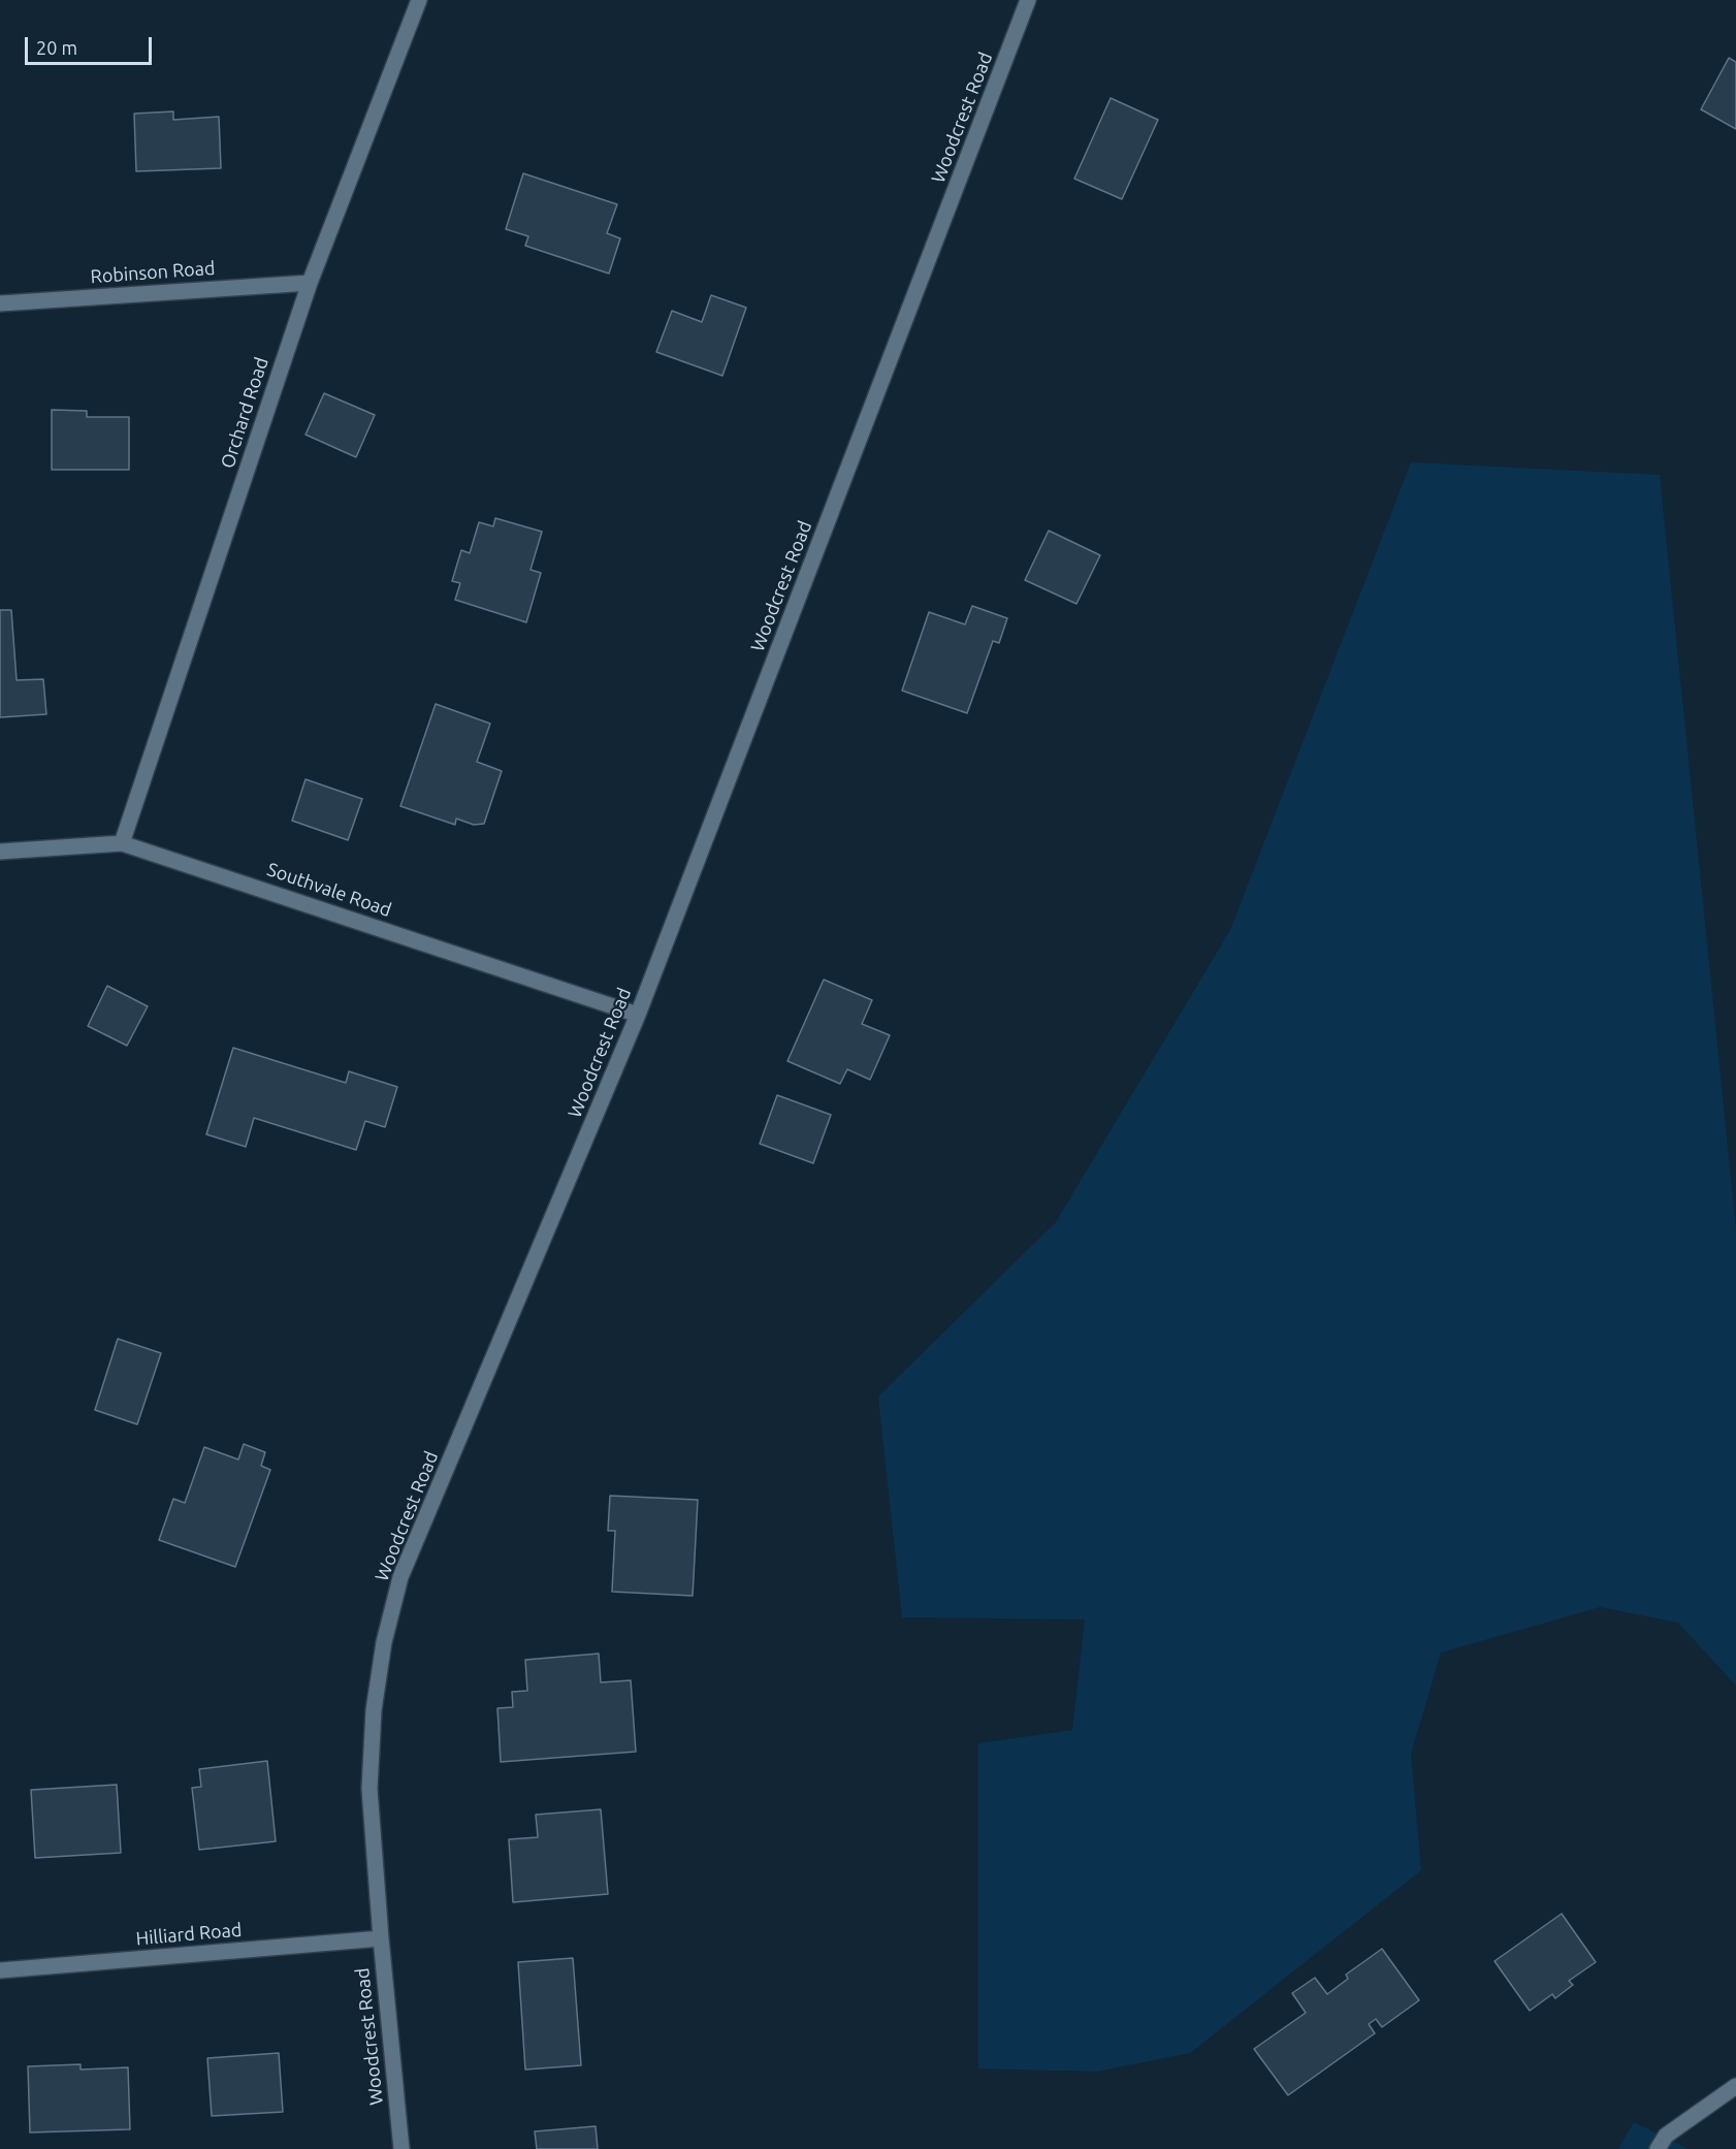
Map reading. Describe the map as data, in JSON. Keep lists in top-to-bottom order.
{
  "streets": {
    "street": [
      "Woodcrest Road",
      "Robinson Road",
      "Orchard Road",
      "Southvale Road",
      "Hilliard Road"
    ]
  },
  "crossings": [
    ["Woodcrest Road", "Southvale Road"],
    ["Woodcrest Road", "Hilliard Road"],
    ["Robinson Road", "Orchard Road"],
    ["Orchard Road", "Southvale Road"]
  ],
  "scale_bar": "20 m"
}
